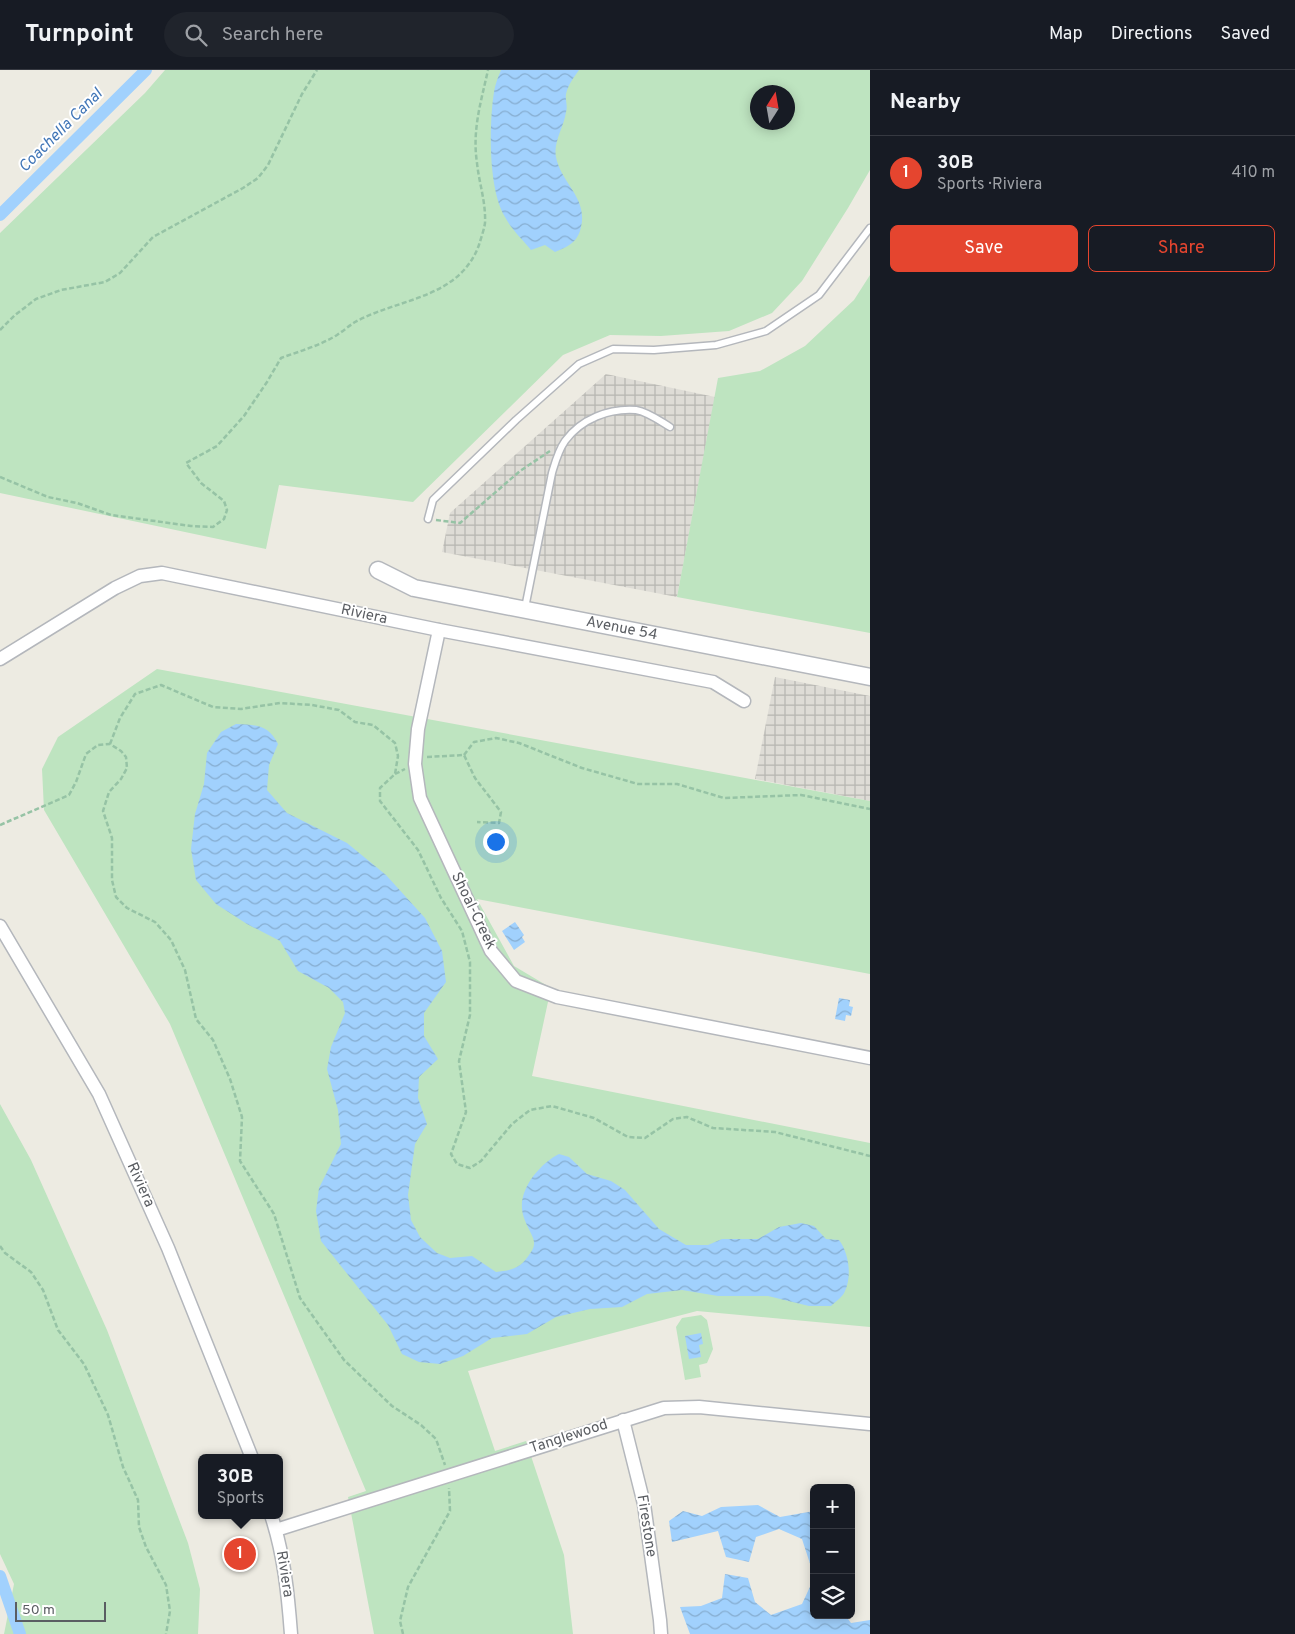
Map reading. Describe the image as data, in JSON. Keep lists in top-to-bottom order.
{
  "streets": {
    "street": [
      "Riviera",
      "Avenue 54",
      "Shoal-Creek",
      "Tanglewood",
      "Firestone"
    ]
  },
  "crossings": [
    ["Riviera", "Shoal-Creek"],
    ["Riviera", "Tanglewood"],
    ["Tanglewood", "Firestone"]
  ],
  "water": ["Coachella Canal"],
  "scale_bar": "50 m",
  "north": "top",
  "page": {
    "header": "Turnpoint",
    "search": "Search here",
    "nav": ["Map", "Directions", "Saved"],
    "heading": "Nearby",
    "list": [
      {
        "mark": "1",
        "name": "30B",
        "note": "Sports · Riviera",
        "value": "410 m"
      }
    ],
    "buttons": ["Save", "Share"],
    "popup": ["30B", "Sports"],
    "map_buttons": ["+", "−"],
    "pins": "1",
    "scale": "50 m"
  }
}
